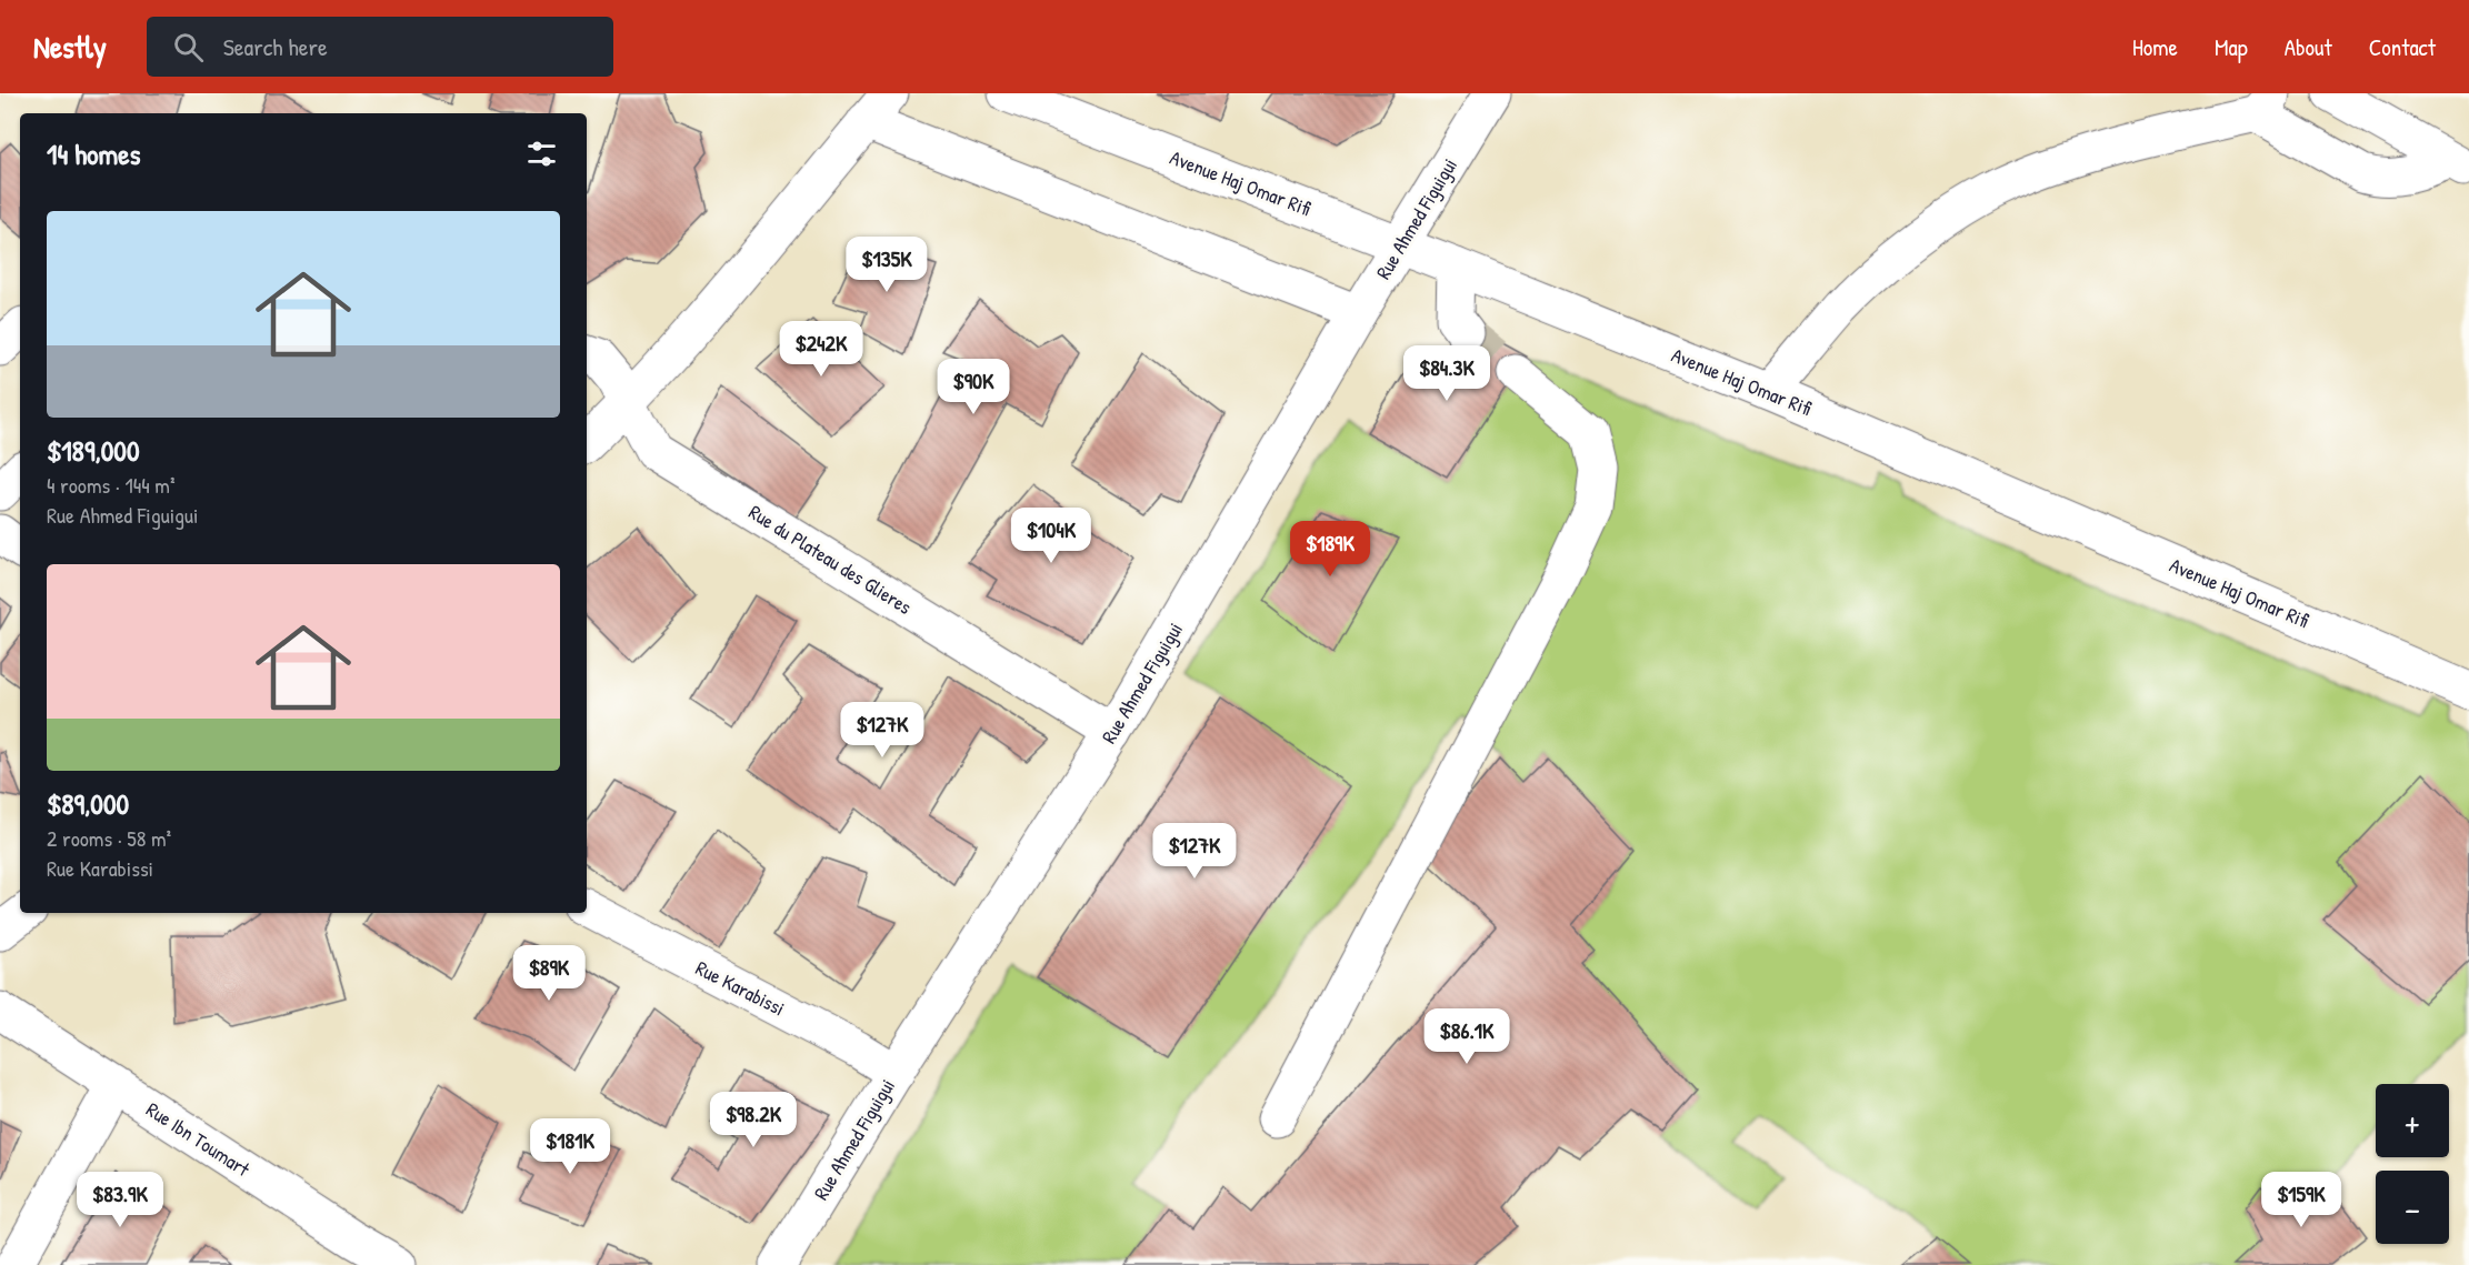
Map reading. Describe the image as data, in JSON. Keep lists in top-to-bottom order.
{
  "streets": {
    "street": [
      "Avenue Haj Omar Rifi",
      "Rue Ahmed Figuigui",
      "Rue du Plateau des Glieres",
      "Rue Karabissi",
      "Rue Ibn Toumart"
    ]
  },
  "crossings": [
    ["Avenue Haj Omar Rifi", "Rue Ahmed Figuigui"],
    ["Rue Ahmed Figuigui", "Rue du Plateau des Glieres"],
    ["Rue Ahmed Figuigui", "Rue Karabissi"]
  ],
  "page": {
    "header": "Nestly",
    "search": "Search here",
    "nav": [
      "Home",
      "Map",
      "About",
      "Contact"
    ],
    "heading": "14 homes",
    "list": [
      {
        "name": "$189,000",
        "note": "4 rooms · 144 m² · Rue Ahmed Figuigui"
      },
      {
        "name": "$89,000",
        "note": "2 rooms · 58 m² · Rue Karabissi"
      }
    ],
    "price": [
      "$135K",
      "$242K",
      "$84.3K",
      "$90K",
      "$104K",
      "$189K",
      "$127K",
      "$127K",
      "$89K",
      "$86.1K",
      "$98.2K",
      "$181K",
      "$83.9K",
      "$159K"
    ],
    "map_buttons": ["+", "−"]
  }
}
